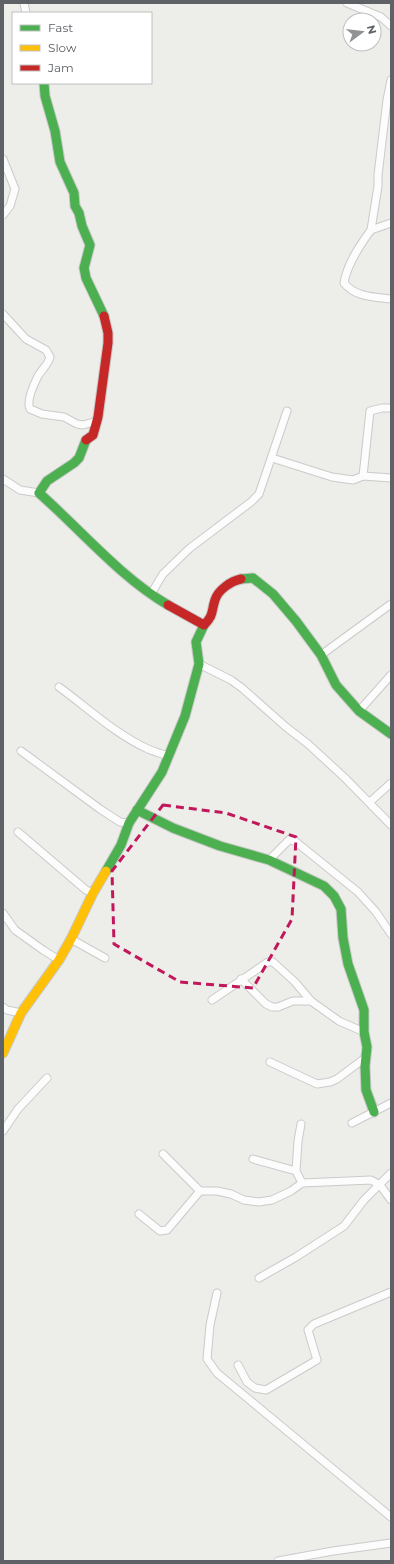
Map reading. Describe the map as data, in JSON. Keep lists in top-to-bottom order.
{
  "legend": ["Fast", "Slow", "Jam"],
  "north": "right"
}
